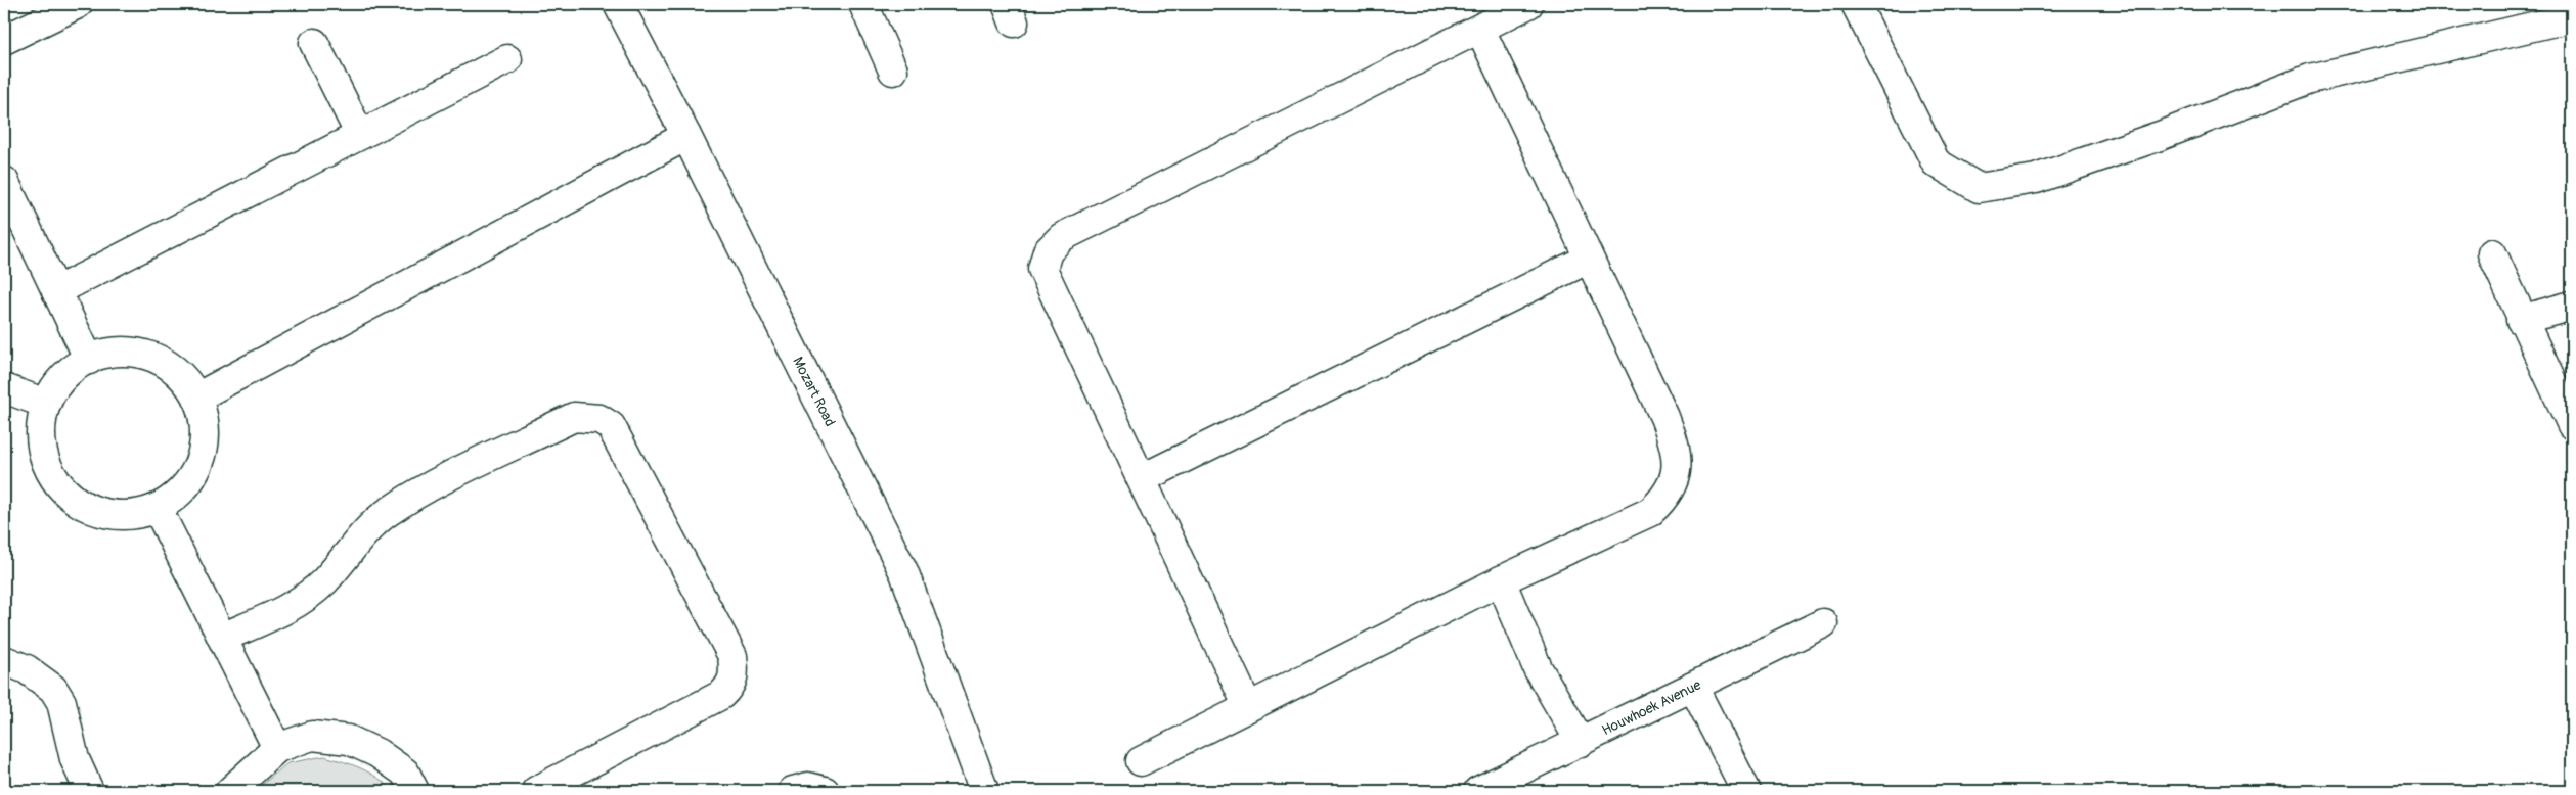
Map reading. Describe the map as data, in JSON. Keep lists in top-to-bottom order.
{
  "streets": {
    "street": ["Mozart Road", "Houwhoek Avenue"]
  }
}
